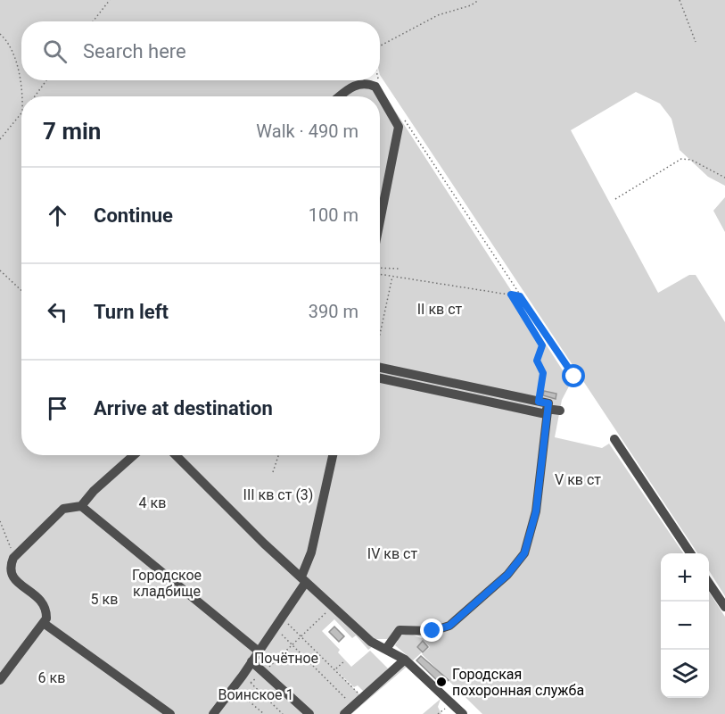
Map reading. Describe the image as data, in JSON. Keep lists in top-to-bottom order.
{
  "parks": [
    "II кв ст",
    "V кв ст",
    "III кв ст (3)",
    "4 кв",
    "IV кв ст",
    "Городское кладбище",
    "5 кв",
    "Почётное",
    "6 кв",
    "Воинское 1"
  ],
  "places": ["Городская похоронная служба"],
  "page": {
    "search": "Search here",
    "heading": ["7 min", "Walk · 490 m"],
    "list": [
      ["Continue", "100 m"],
      ["Turn left", "390 m"],
      "Arrive at destination"
    ],
    "map_buttons": ["+", "−"]
  }
}
